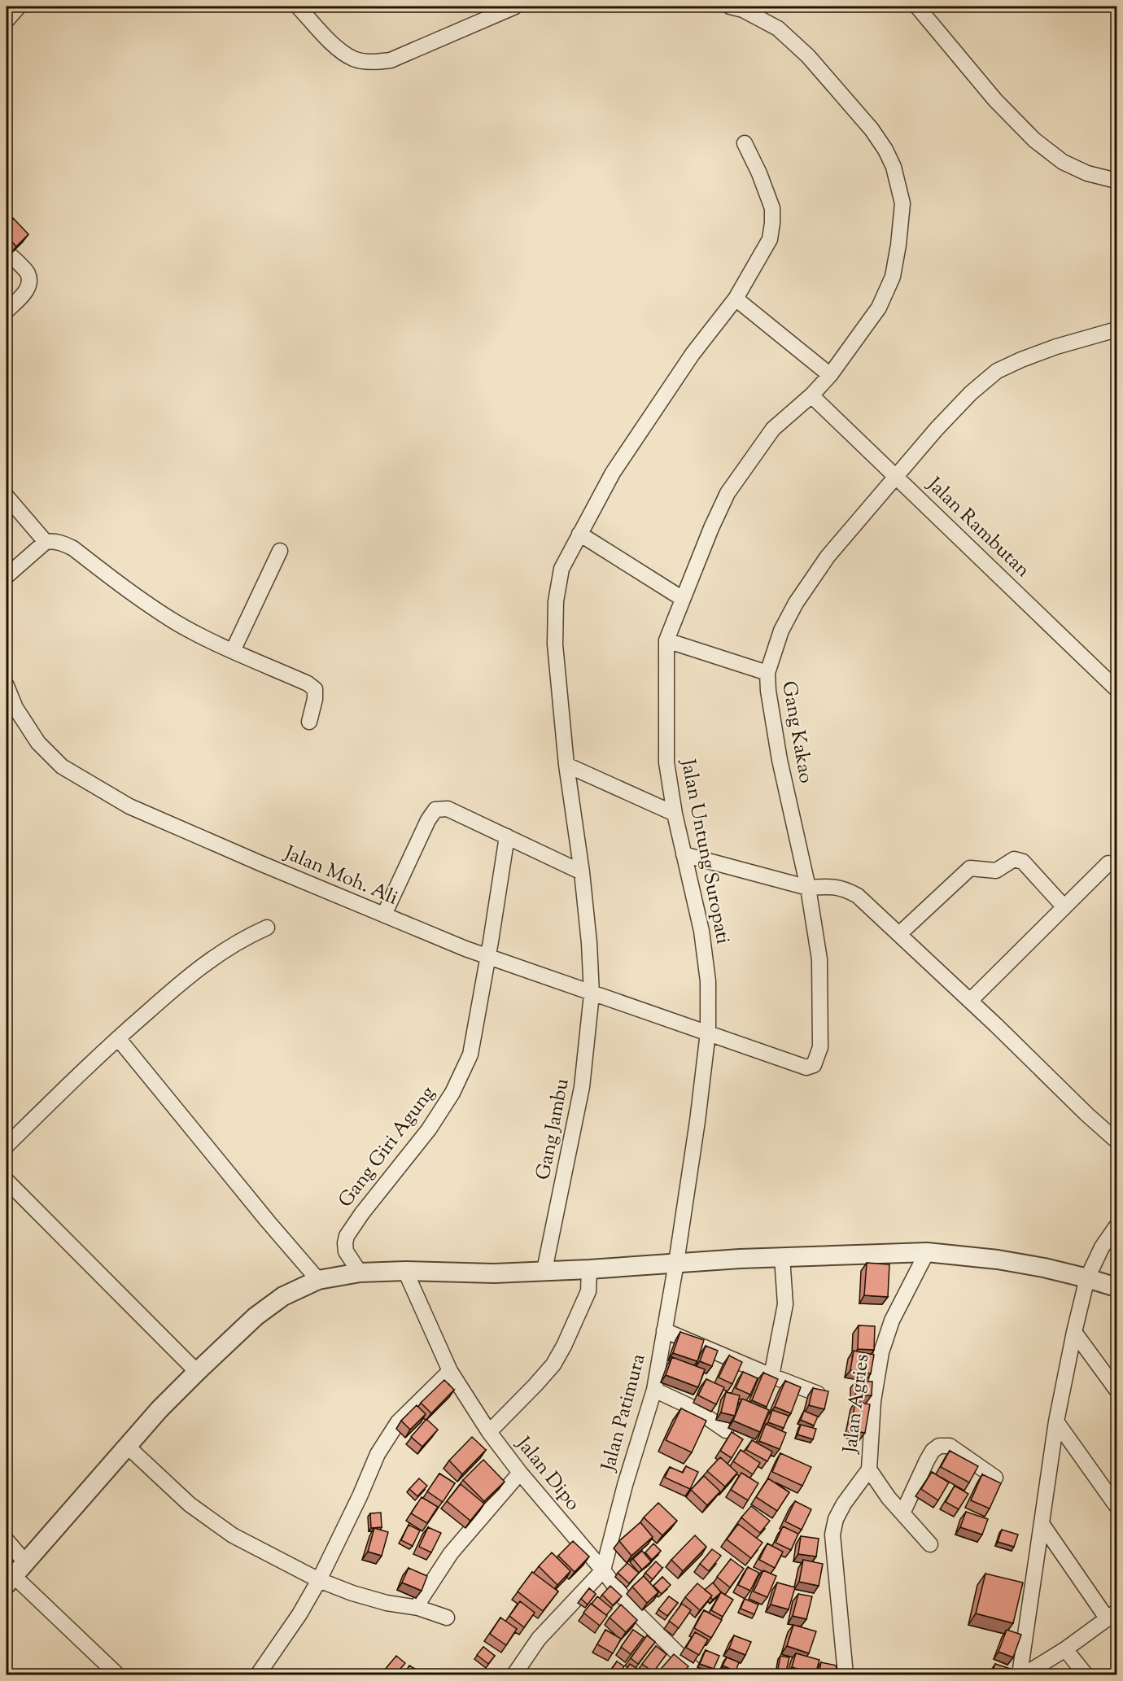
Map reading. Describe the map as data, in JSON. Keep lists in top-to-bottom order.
{
  "streets": {
    "street": [
      "Jalan Rambutan",
      "Gang Kakao",
      "Jalan Untung Suropati",
      "Jalan Moh. Ali",
      "Gang Jambu",
      "Gang Giri Agung",
      "Jalan Agries",
      "Jalan Patimura",
      "Jalan Dipo"
    ]
  },
  "crossings": [
    ["Jalan Rambutan", "Gang Kakao"],
    ["Jalan Rambutan", "Jalan Untung Suropati"],
    ["Gang Kakao", "Jalan Untung Suropati"],
    ["Gang Kakao", "Jalan Moh. Ali"],
    ["Jalan Untung Suropati", "Jalan Moh. Ali"],
    ["Jalan Untung Suropati", "Jalan Patimura"],
    ["Jalan Moh. Ali", "Gang Jambu"],
    ["Jalan Moh. Ali", "Gang Giri Agung"],
    ["Jalan Patimura", "Jalan Dipo"]
  ]
}
